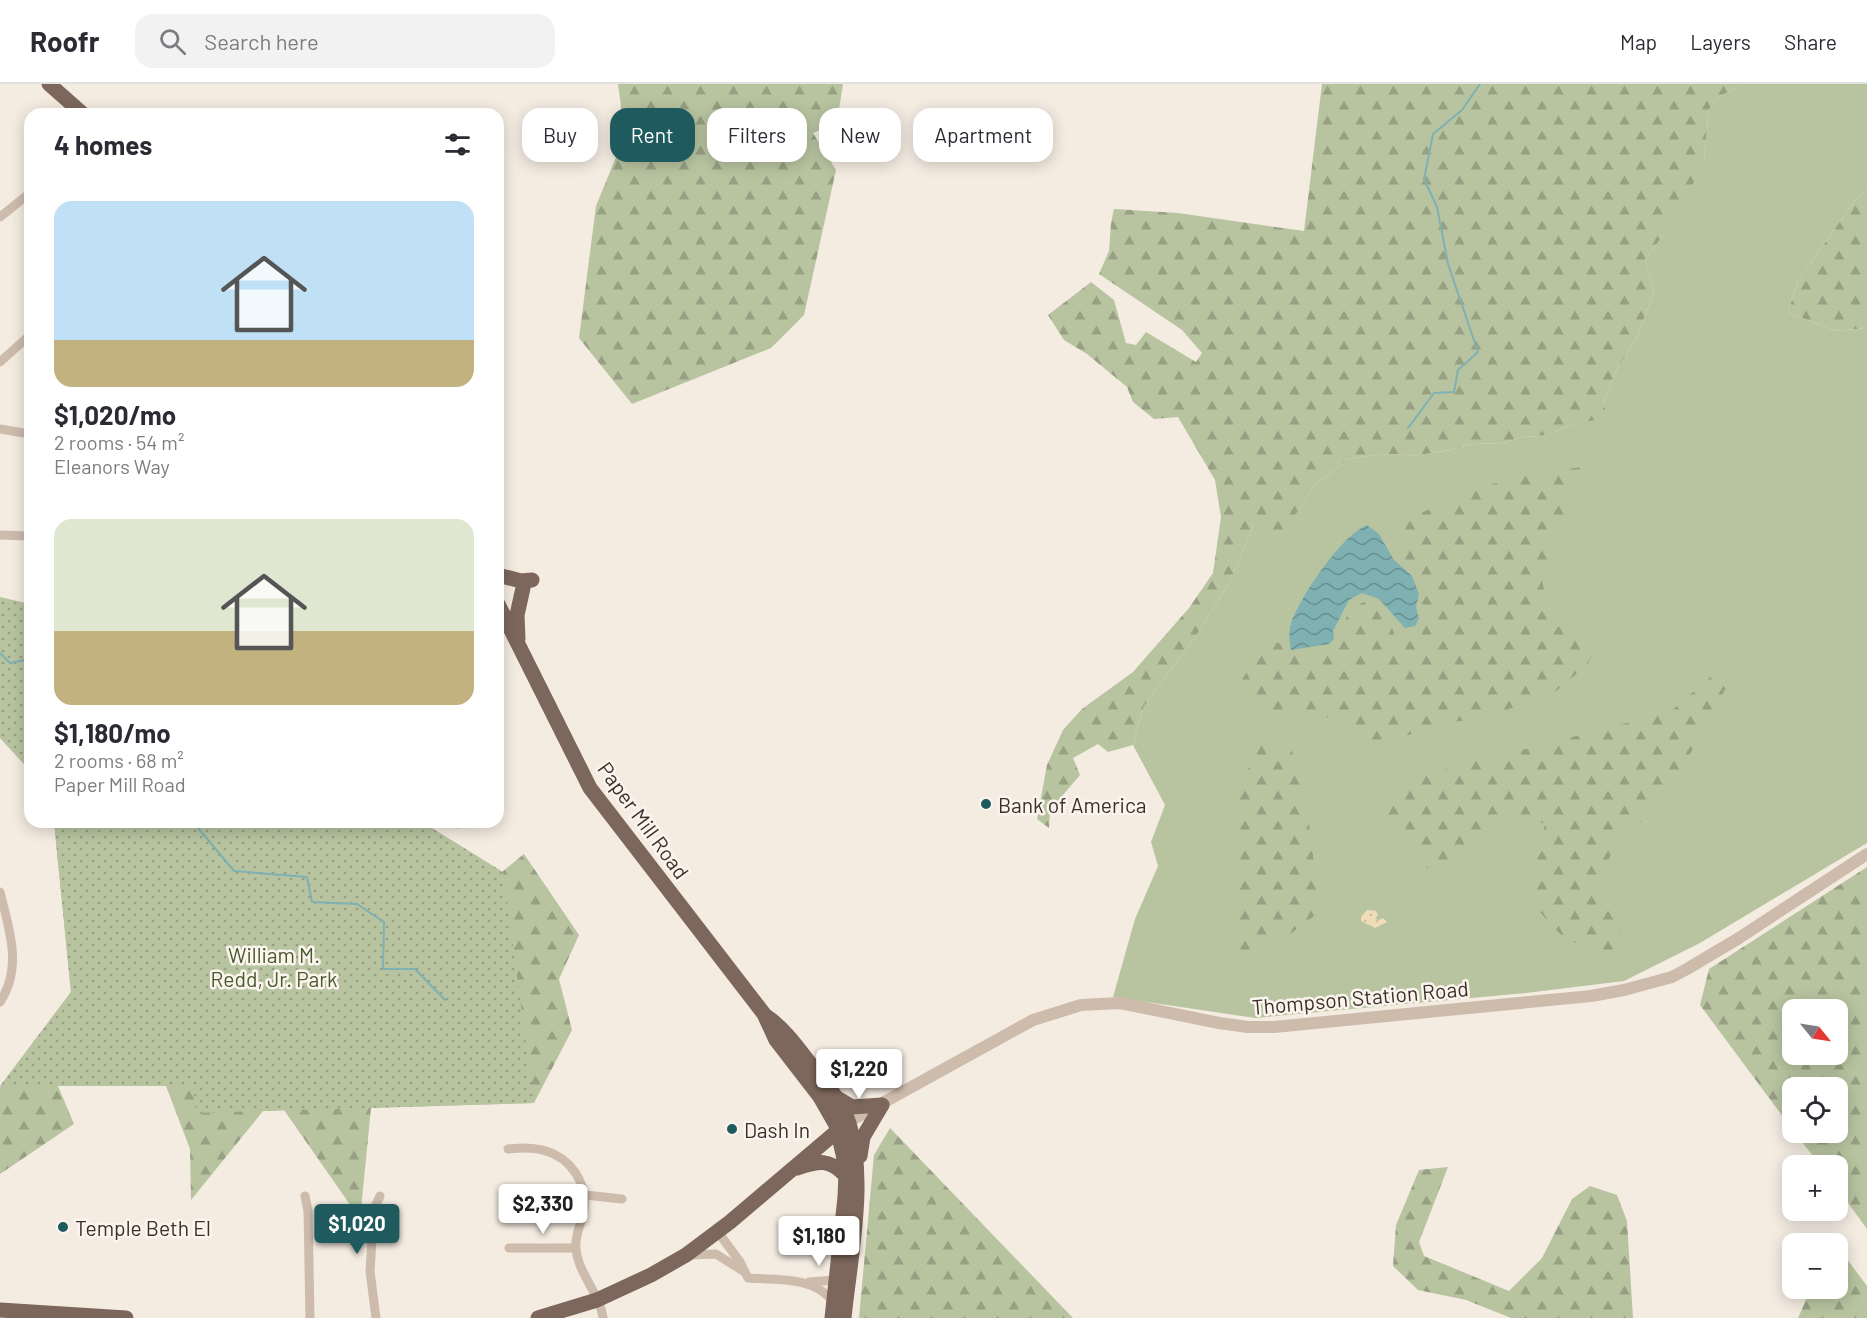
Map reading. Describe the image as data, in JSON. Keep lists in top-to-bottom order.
{
  "streets": {
    "main road": ["Paper Mill Road"],
    "street": ["Thompson Station Road"]
  },
  "crossings": [
    ["Paper Mill Road", "Thompson Station Road"]
  ],
  "parks": ["William M. Redd, Jr. Park"],
  "places": ["Bank of America", "Dash In", "Temple Beth El"],
  "north": "bottom right",
  "page": {
    "header": "Roofr",
    "search": "Search here",
    "nav": ["Map", "Layers", "Share"],
    "chip": [
      "Buy",
      "Rent",
      "Filters",
      "New",
      "Apartment"
    ],
    "heading": "4 homes",
    "list": [
      {
        "name": "$1,020/mo",
        "note": "2 rooms · 54 m² · Eleanors Way"
      },
      {
        "name": "$1,180/mo",
        "note": "2 rooms · 68 m² · Paper Mill Road"
      }
    ],
    "map_buttons": ["+", "−"],
    "price": [
      "$1,220",
      "$2,330",
      "$1,020",
      "$1,180"
    ]
  }
}
